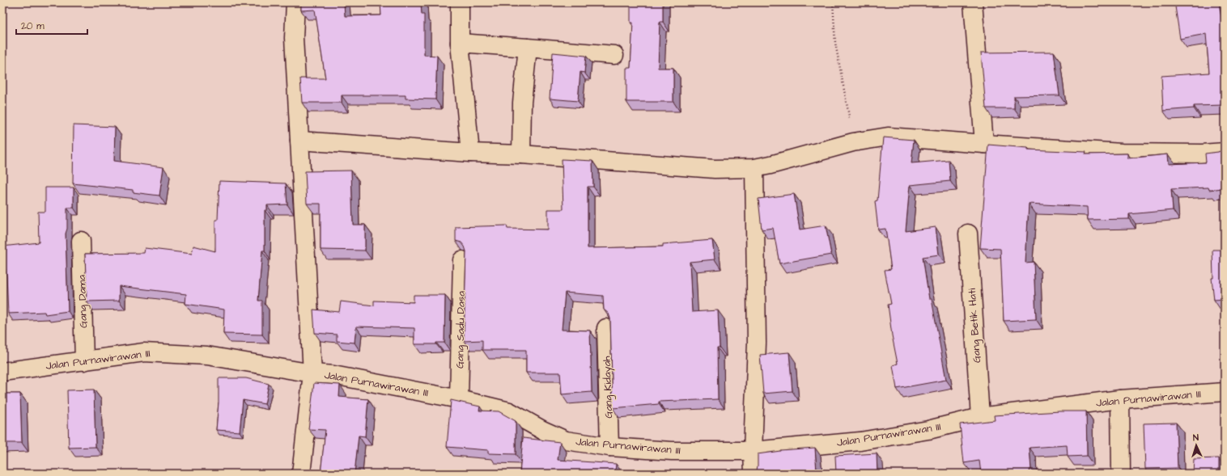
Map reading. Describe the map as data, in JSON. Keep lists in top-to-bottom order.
{
  "streets": {
    "street": [
      "Gang Dama",
      "Gang Betik Hati",
      "Gang Sadu Dasa",
      "Jalan Purnawirawan III",
      "Gang Kidayah"
    ]
  },
  "crossings": [
    ["Gang Dama", "Jalan Purnawirawan III"],
    ["Gang Betik Hati", "Jalan Purnawirawan III"],
    ["Gang Sadu Dasa", "Jalan Purnawirawan III"],
    ["Jalan Purnawirawan III", "Gang Kidayah"]
  ],
  "scale_bar": "20 m",
  "north": "top"
}
